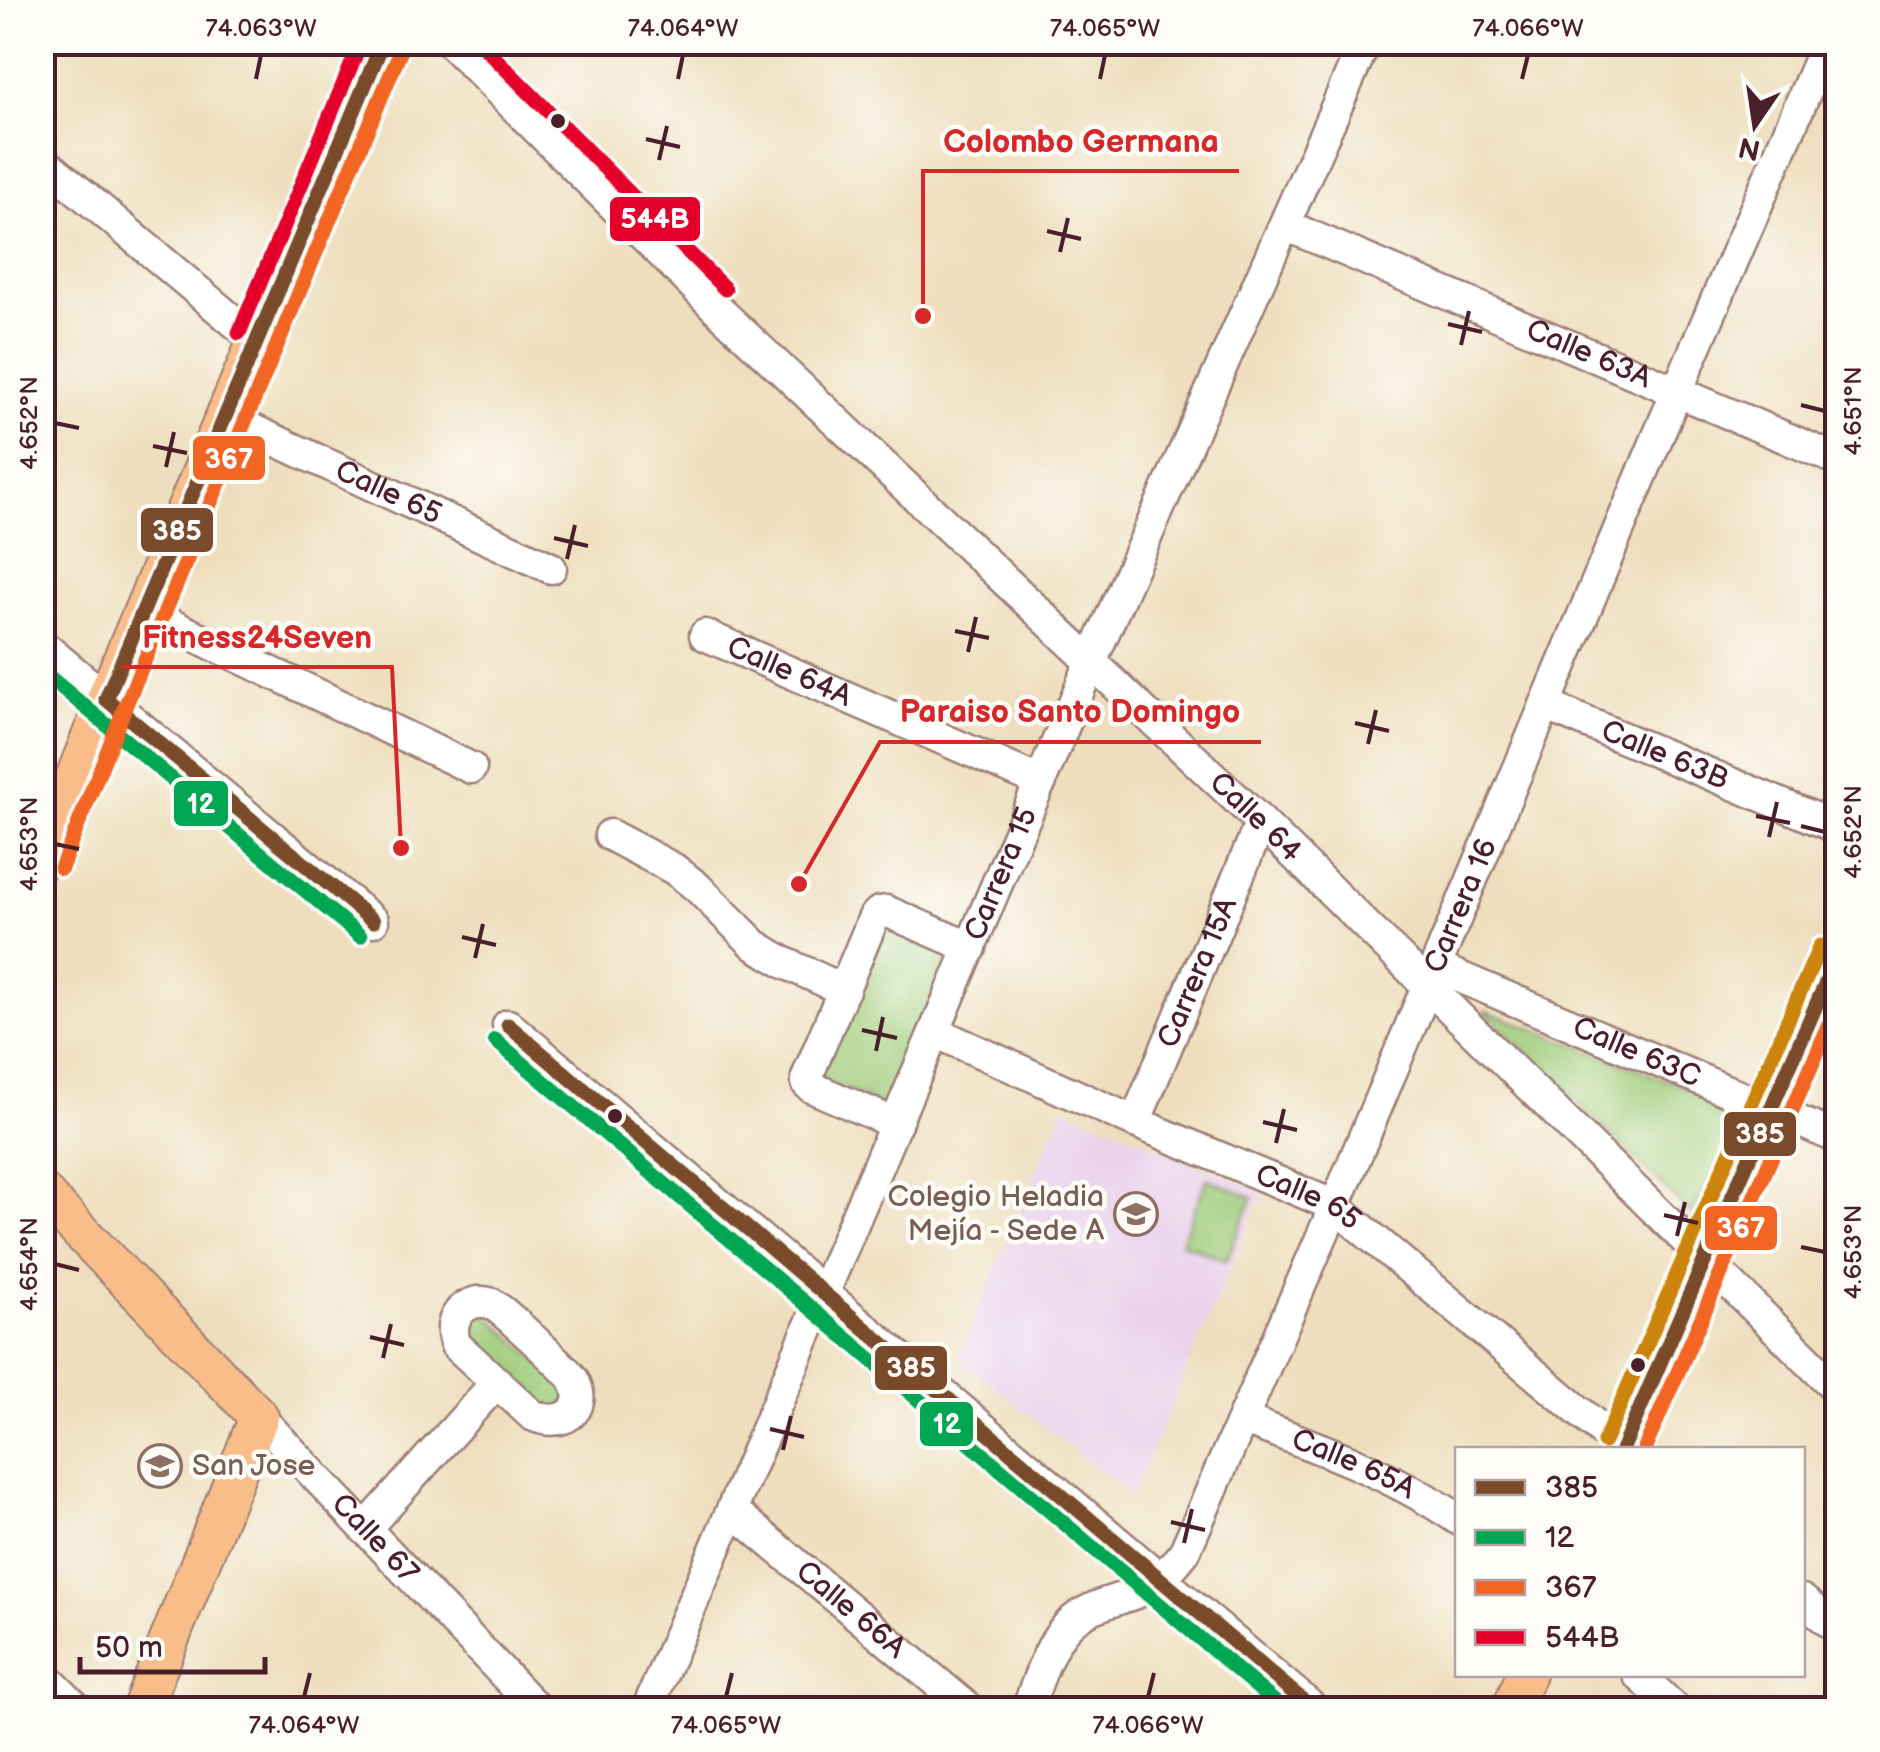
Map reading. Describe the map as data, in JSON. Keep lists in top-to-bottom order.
{
  "streets": {
    "main road": ["Calle 67"],
    "street": [
      "Calle 63A",
      "Calle 65",
      "Calle 64A",
      "Calle 63B",
      "Calle 64",
      "Carrera 15",
      "Carrera 16",
      "Carrera 15A",
      "Calle 63C",
      "Calle 65A",
      "Calle 66A"
    ]
  },
  "crossings": [
    ["Calle 63A", "Carrera 15"],
    ["Calle 63A", "Carrera 16"],
    ["Calle 65", "Carrera 15"],
    ["Calle 65", "Carrera 16"],
    ["Calle 65", "Carrera 15A"],
    ["Calle 64A", "Carrera 15"],
    ["Calle 63B", "Carrera 16"],
    ["Calle 64", "Carrera 15"],
    ["Calle 64", "Carrera 16"],
    ["Calle 64", "Carrera 15A"],
    ["Calle 64", "Calle 63C"],
    ["Carrera 15", "Calle 66A"],
    ["Carrera 16", "Calle 63C"],
    ["Carrera 16", "Calle 65A"]
  ],
  "places": {
    "other": ["Colombo Germana", "Fitness24Seven", "Paraiso Santo Domingo"],
    "school or university": ["Colegio Heladia Mejía - Sede A", "San Jose"]
  },
  "lines": [
    "transit line 385",
    "transit line 544B",
    "transit line 367",
    "transit line 12"
  ],
  "legend": [
    "385",
    "12",
    "367",
    "544B"
  ],
  "scale_bar": "50 m",
  "north": "bottom",
  "coordinates": [
    "74.063°W",
    "74.064°W",
    "74.065°W",
    "74.066°W",
    "4.651°N",
    "4.652°N",
    "4.653°N",
    "4.654°N"
  ]
}
